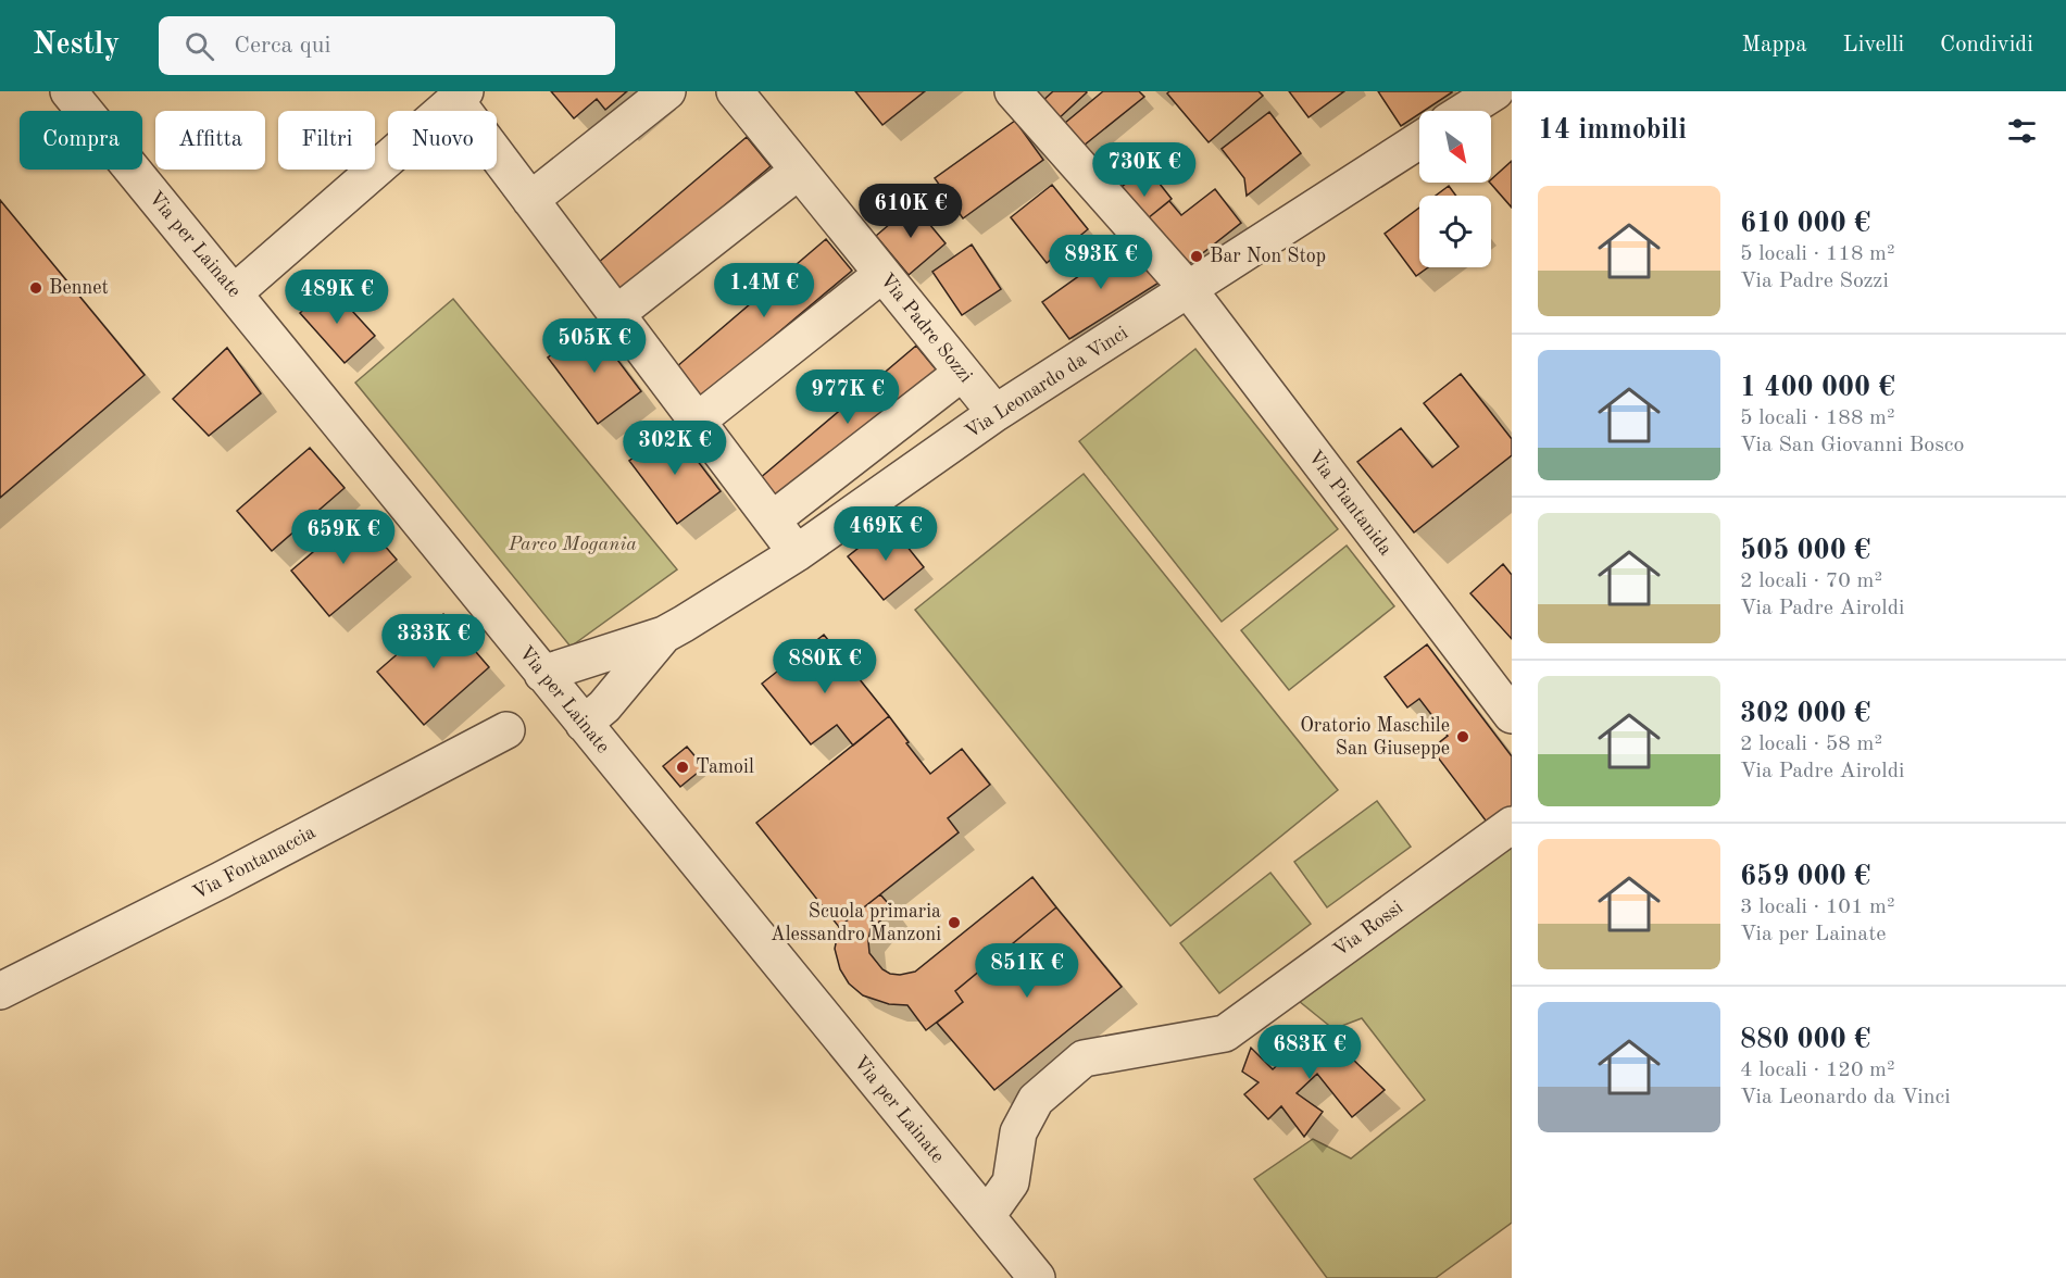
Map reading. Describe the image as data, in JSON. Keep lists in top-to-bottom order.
{
  "streets": {
    "street": [
      "Via per Lainate",
      "Via Padre Sozzi",
      "Via Leonardo da Vinci",
      "Via Piantanida",
      "Via Fontanaccia",
      "Via Rossi"
    ]
  },
  "crossings": [
    ["Via per Lainate", "Via Rossi"],
    ["Via Padre Sozzi", "Via Leonardo da Vinci"],
    ["Via Leonardo da Vinci", "Via Piantanida"]
  ],
  "parks": ["Parco Mogania"],
  "places": [
    "Bar Non Stop",
    "Bennet",
    "Oratorio Maschile San Giuseppe",
    "Tamoil",
    "Scuola primaria Alessandro Manzoni"
  ],
  "north": "bottom right",
  "page": {
    "header": "Nestly",
    "search": "Cerca qui",
    "nav": ["Mappa", "Livelli", "Condividi"],
    "heading": "14 immobili",
    "chip": [
      "Compra",
      "Affitta",
      "Filtri",
      "Nuovo"
    ],
    "price": [
      "730K €",
      "610K €",
      "893K €",
      "1.4M €",
      "489K €",
      "505K €",
      "977K €",
      "302K €",
      "469K €",
      "659K €",
      "333K €",
      "880K €",
      "851K €",
      "683K €"
    ],
    "list": [
      {
        "name": "610 000 €",
        "note": "5 locali · 118 m² · Via Padre Sozzi"
      },
      {
        "name": "1 400 000 €",
        "note": "5 locali · 188 m² · Via San Giovanni Bosco"
      },
      {
        "name": "505 000 €",
        "note": "2 locali · 70 m² · Via Padre Airoldi"
      },
      {
        "name": "302 000 €",
        "note": "2 locali · 58 m² · Via Padre Airoldi"
      },
      {
        "name": "659 000 €",
        "note": "3 locali · 101 m² · Via per Lainate"
      },
      {
        "name": "880 000 €",
        "note": "4 locali · 120 m² · Via Leonardo da Vinci"
      }
    ]
  }
}
